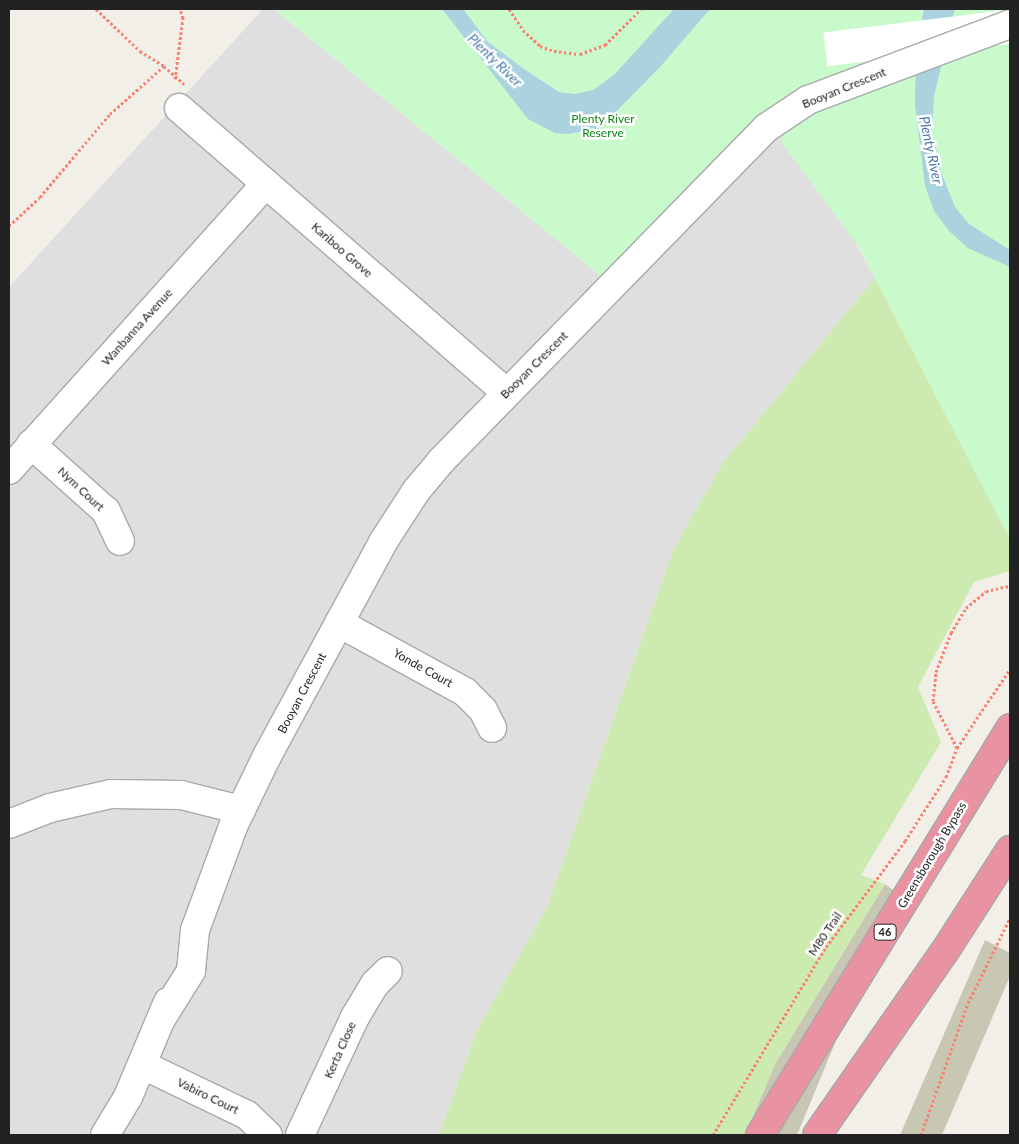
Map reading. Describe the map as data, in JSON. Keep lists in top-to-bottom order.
{
  "streets": {
    "highway": ["Greensborough Bypass", "46"],
    "street": [
      "Booyan Crescent",
      "Kariboo Grove",
      "Wanbanna Avenue",
      "Nym Court",
      "Yonde Court",
      "Kerta Close",
      "Vabiro Court"
    ],
    "path": ["M80 Trail"]
  },
  "crossings": [
    ["Booyan Crescent", "Kariboo Grove"],
    ["Booyan Crescent", "Yonde Court"],
    ["Booyan Crescent", "Vabiro Court"],
    ["Kariboo Grove", "Wanbanna Avenue"],
    ["Wanbanna Avenue", "Nym Court"]
  ],
  "water": ["Plenty River"],
  "parks": ["Plenty River Reserve"]
}
